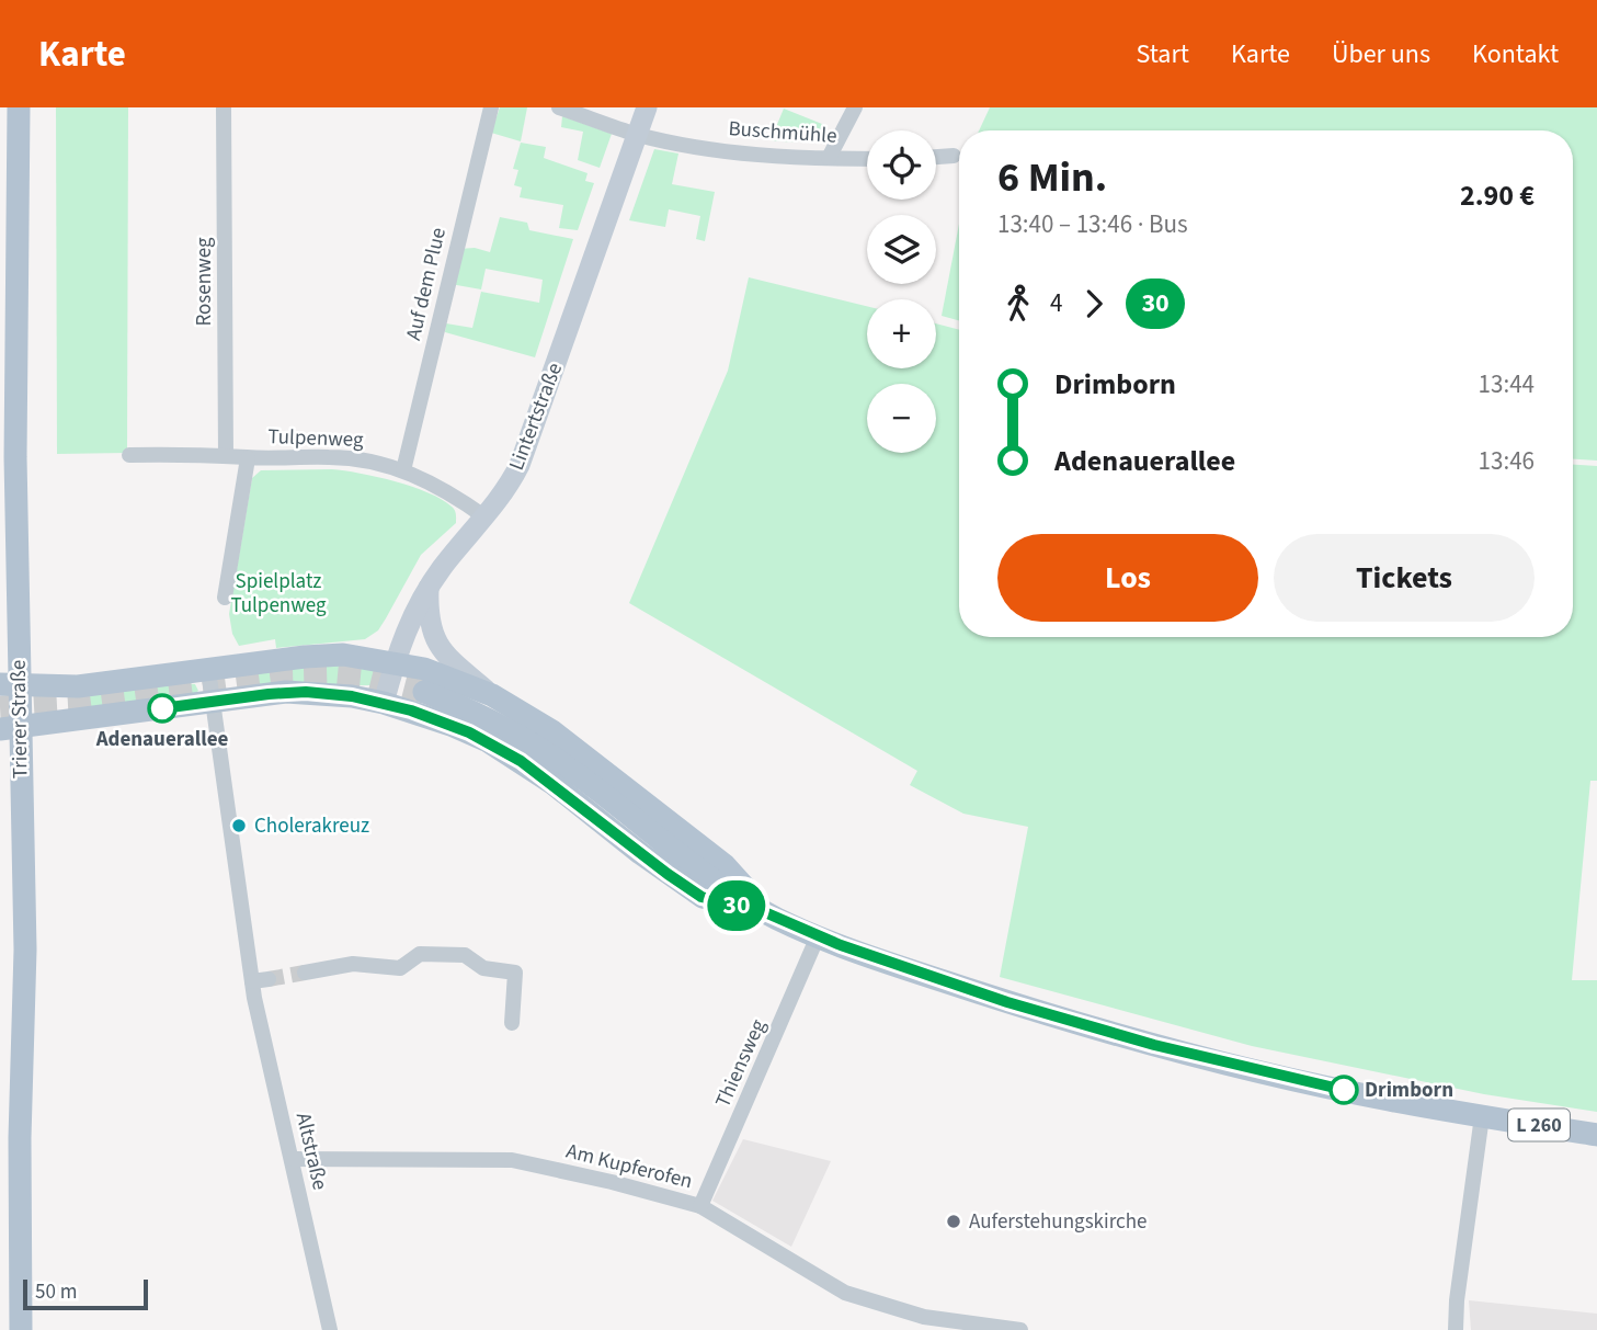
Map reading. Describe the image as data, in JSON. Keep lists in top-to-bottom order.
{
  "streets": {
    "main road": ["Lintertstraße", "Trierer Straße", "L 260"],
    "street": [
      "Buschmühle",
      "Rosenweg",
      "Auf dem Plue",
      "Tulpenweg",
      "Thiensweg",
      "Altstraße",
      "Am Kupferofen"
    ]
  },
  "crossings": [
    ["Buschmühle", "Lintertstraße"],
    ["Rosenweg", "Tulpenweg"],
    ["Auf dem Plue", "Tulpenweg"],
    ["Lintertstraße", "Tulpenweg"],
    ["Thiensweg", "L 260"],
    ["Thiensweg", "Am Kupferofen"],
    ["Altstraße", "Am Kupferofen"]
  ],
  "parks": ["Spielplatz Tulpenweg"],
  "places": [
    "Adenauerallee",
    "Cholerakreuz",
    "Drimborn",
    "Auferstehungskirche"
  ],
  "lines": ["bus line 30"],
  "scale_bar": "50 m",
  "page": {
    "header": "Karte",
    "nav": [
      "Start",
      "Karte",
      "Über uns",
      "Kontakt"
    ],
    "on_map": "30",
    "map_buttons": ["+", "−"],
    "heading": ["6 Min.", "13:40 – 13:46 · Bus", "2.90 €"],
    "legs": ["4", "30"],
    "list": [
      {
        "name": "Drimborn",
        "value": "13:44"
      },
      {
        "name": "Adenauerallee",
        "value": "13:46"
      }
    ],
    "buttons": ["Los", "Tickets"],
    "scale": "50 m"
  }
}
